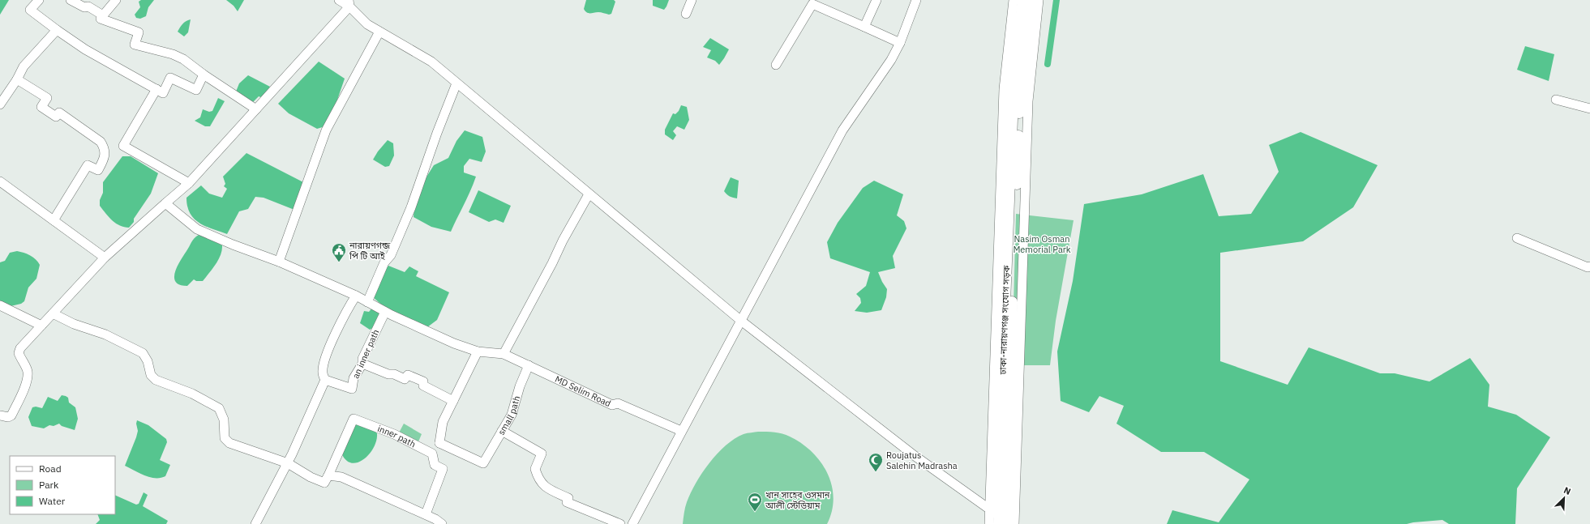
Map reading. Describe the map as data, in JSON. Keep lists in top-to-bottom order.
{
  "streets": {
    "main road": ["ঢাকা-নারায়ণগঞ্জ সংযোগ সড়ক"],
    "street": [
      "an inner path",
      "MD Selim Road",
      "small path",
      "inner path"
    ]
  },
  "crossings": [
    ["an inner path", "MD Selim Road"],
    ["MD Selim Road", "small path"]
  ],
  "parks": ["Nasim Osman Memorial Park"],
  "places": {
    "public building": ["নারায়ণগন্জ পি টি আই"],
    "mosque": ["Roujatus Salehin Madrasha"],
    "sports": ["খান সাহেব ওসমান আলী স্টেডিয়াম"]
  },
  "legend": ["Road", "Park", "Water"],
  "north": "top right"
}
